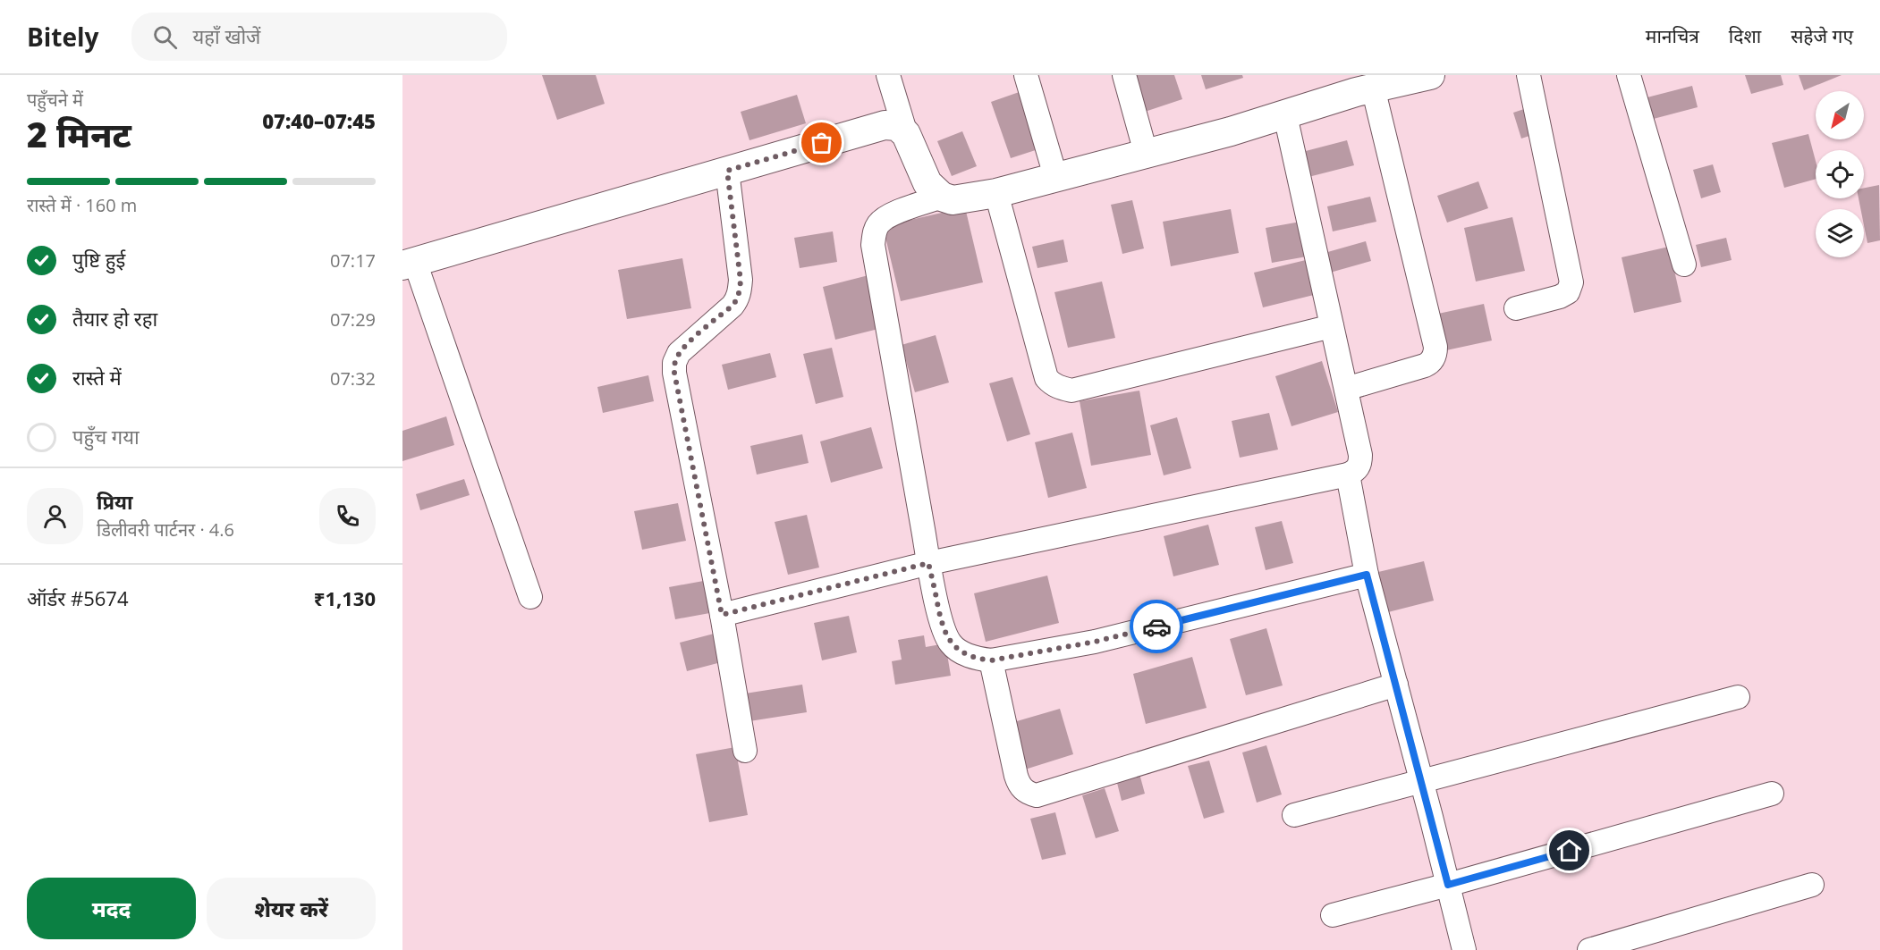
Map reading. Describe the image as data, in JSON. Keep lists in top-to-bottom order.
{
  "north": "bottom left",
  "page": {
    "header": "Bitely",
    "search": "यहाँ खोजें",
    "nav": ["मानचित्र", "दिशा", "सहेजे गए"],
    "heading": ["2 मिनट", "पहुँचने में", "07:40–07:45"],
    "panel": [
      "प्रिया",
      "डिलीवरी पार्टनर · 4.6",
      "ऑर्डर #5674",
      "₹1,130"
    ],
    "bar": "रास्ते में · 160 m",
    "list": [
      ["पुष्टि हुई", "07:17"],
      ["तैयार हो रहा", "07:29"],
      ["रास्ते में", "07:32"],
      "पहुँच गया"
    ],
    "buttons": ["मदद", "शेयर करें"]
  }
}
